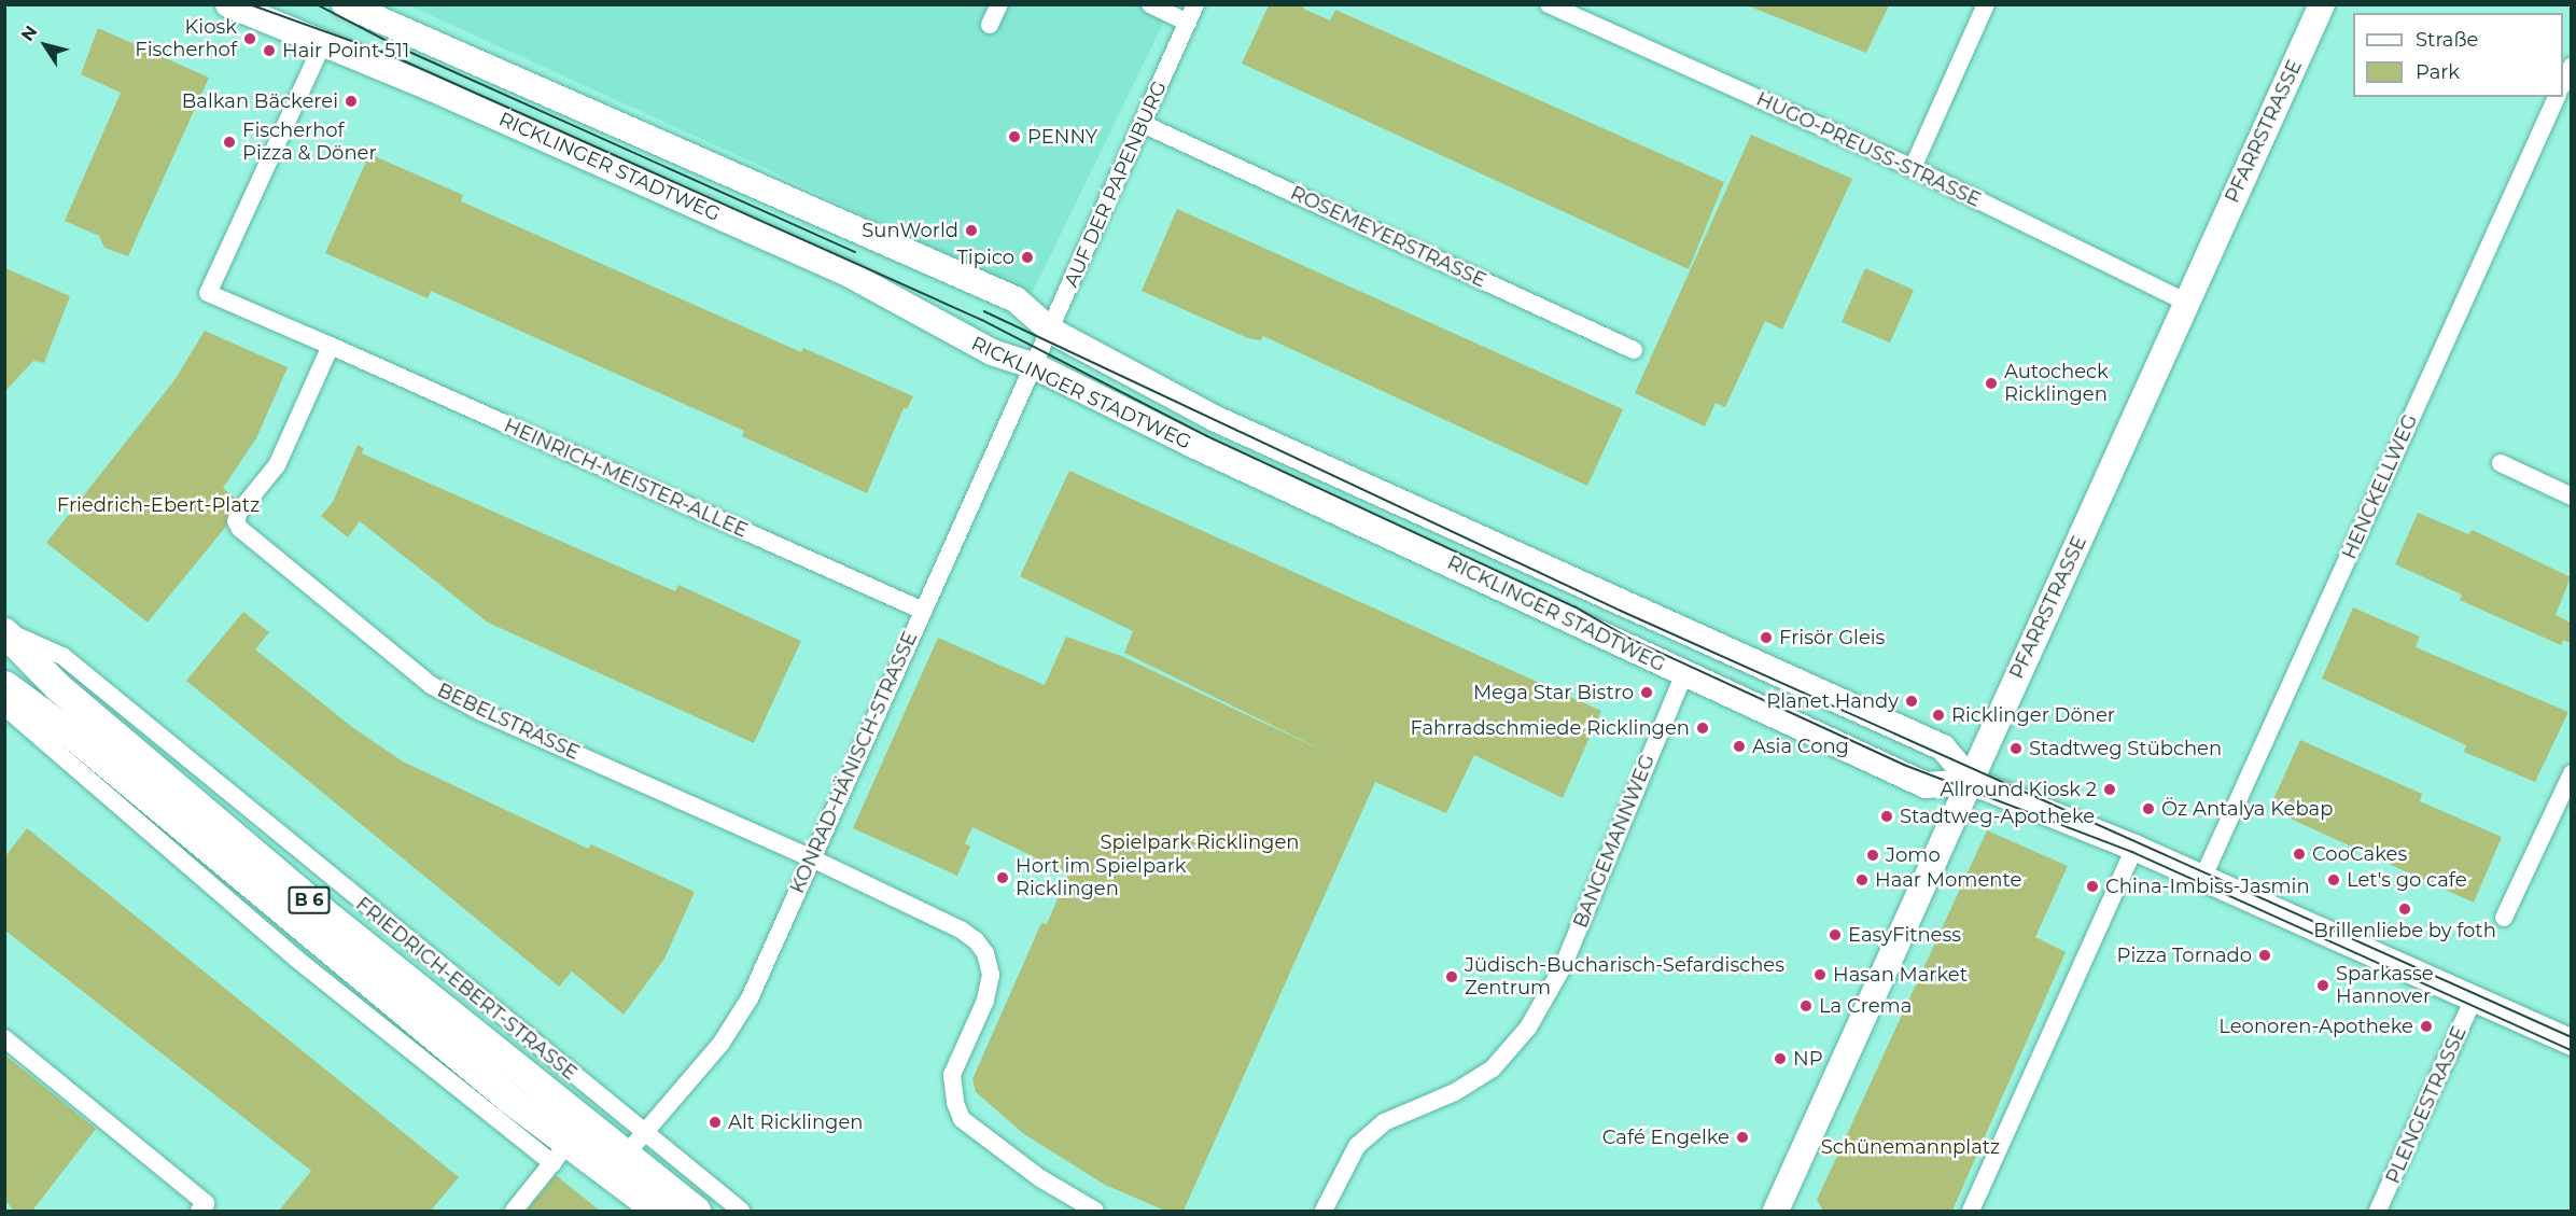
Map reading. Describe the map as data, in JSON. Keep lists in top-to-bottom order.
{
  "streets": {
    "main road": ["B 6", "FRIEDRICH-EBERT-STRASSE"],
    "street": [
      "PFARRSTRASSE",
      "HUGO-PREUSS-STRASSE",
      "RICKLINGER STADTWEG",
      "AUF DER PAPENBURG",
      "ROSEMEYERSTRASSE",
      "HEINRICH-MEISTER-ALLEE",
      "HENCKELLWEG",
      "BEBELSTRASSE",
      "KONRAD-HÄNISCH-STRASSE",
      "BANGEMANNWEG",
      "PLENGESTRASSE"
    ]
  },
  "crossings": [
    ["PFARRSTRASSE", "HUGO-PREUSS-STRASSE"],
    ["PFARRSTRASSE", "RICKLINGER STADTWEG"],
    ["RICKLINGER STADTWEG", "AUF DER PAPENBURG"],
    ["RICKLINGER STADTWEG", "HENCKELLWEG"],
    ["RICKLINGER STADTWEG", "KONRAD-HÄNISCH-STRASSE"],
    ["RICKLINGER STADTWEG", "BANGEMANNWEG"],
    ["RICKLINGER STADTWEG", "PLENGESTRASSE"],
    ["AUF DER PAPENBURG", "ROSEMEYERSTRASSE"],
    ["AUF DER PAPENBURG", "KONRAD-HÄNISCH-STRASSE"],
    ["HEINRICH-MEISTER-ALLEE", "BEBELSTRASSE"],
    ["HEINRICH-MEISTER-ALLEE", "KONRAD-HÄNISCH-STRASSE"],
    ["BEBELSTRASSE", "KONRAD-HÄNISCH-STRASSE"],
    ["KONRAD-HÄNISCH-STRASSE", "FRIEDRICH-EBERT-STRASSE"]
  ],
  "parks": ["Friedrich-Ebert-Platz", "Spielpark Ricklingen", "Schünemannplatz"],
  "places": [
    "Kiosk Fischerhof",
    "Hair Point 511",
    "Balkan Bäckerei",
    "PENNY",
    "Fischerhof Pizza & Döner",
    "SunWorld",
    "Tipico",
    "Autocheck Ricklingen",
    "Frisör Gleis",
    "Mega Star Bistro",
    "Planet Handy",
    "Ricklinger Döner",
    "Fahrradschmiede Ricklingen",
    "Asia Cong",
    "Stadtweg Stübchen",
    "Allround Kiosk 2",
    "Öz Antalya Kebap",
    "Stadtweg-Apotheke",
    "CooCakes",
    "Jomo",
    "Hort im Spielpark Ricklingen",
    "Haar Momente",
    "Let's go cafe",
    "China-Imbiss-Jasmin",
    "Brillenliebe by foth",
    "EasyFitness",
    "Pizza Tornado",
    "Hasan Market",
    "Jüdisch-Bucharisch-Sefardisches Zentrum",
    "Sparkasse Hannover",
    "La Crema",
    "Leonoren-Apotheke",
    "NP",
    "Alt Ricklingen",
    "Café Engelke"
  ],
  "legend": ["Straße", "Park"],
  "north": "top left"
}
